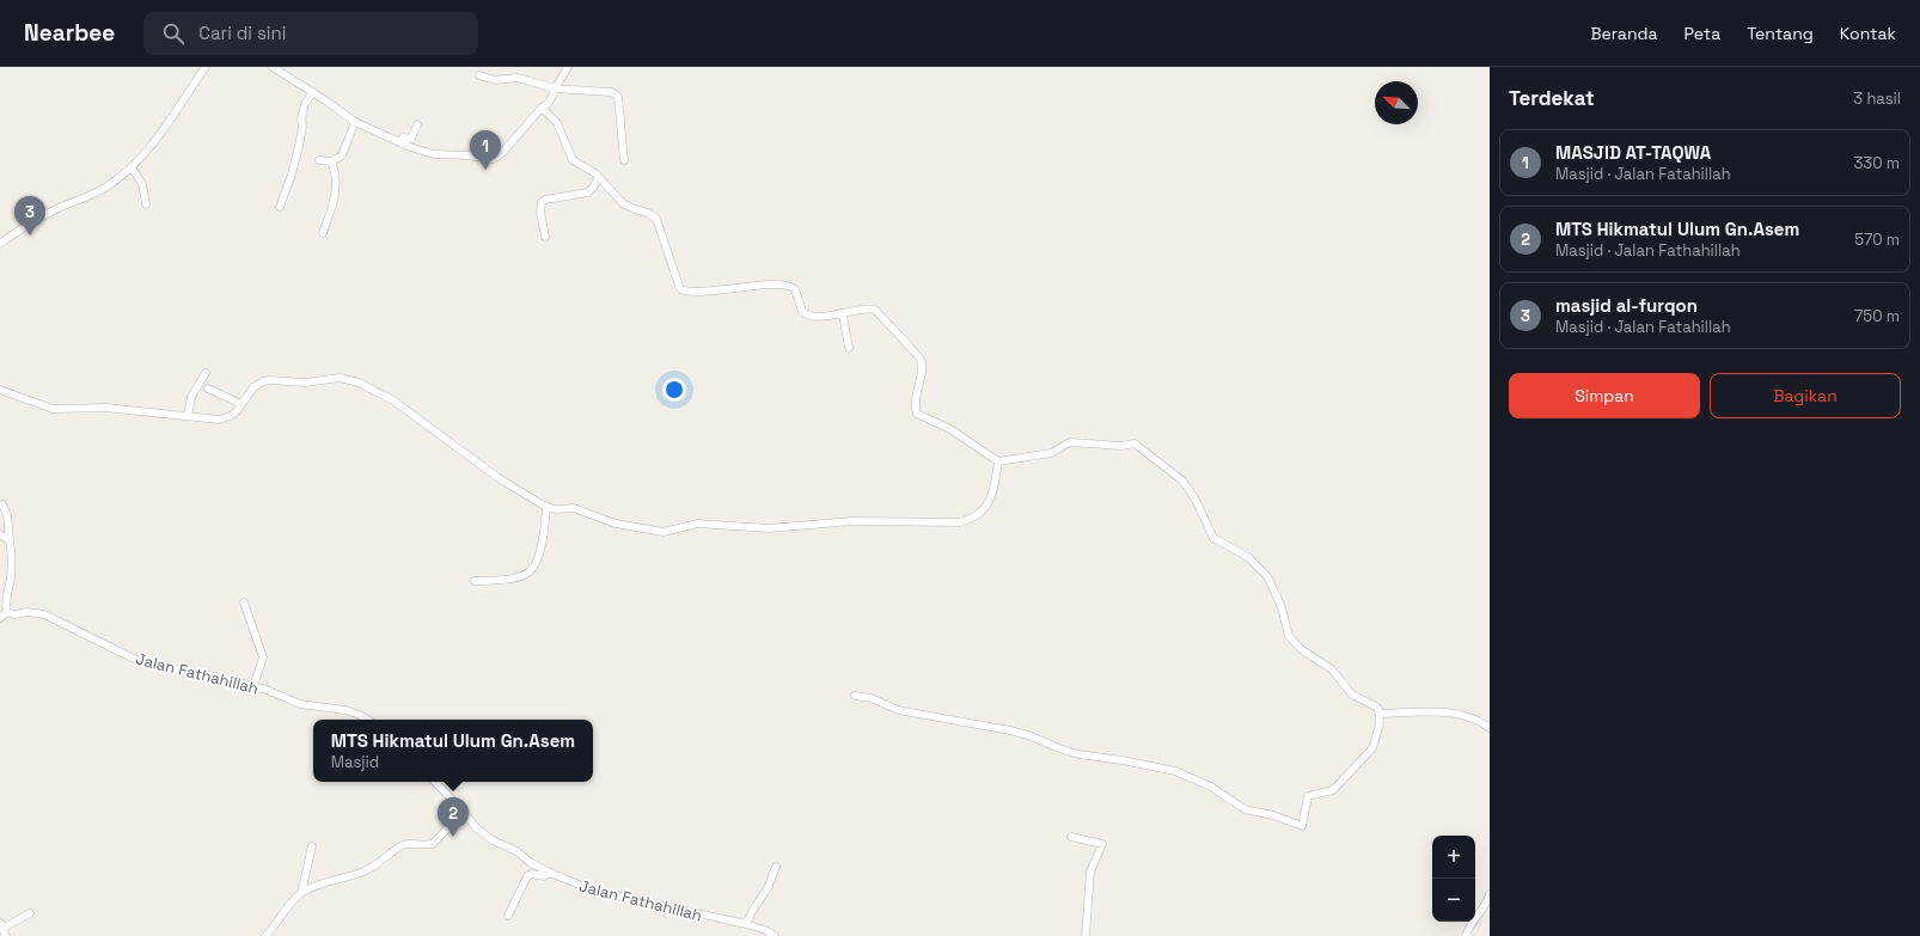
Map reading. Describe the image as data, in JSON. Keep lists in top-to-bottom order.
{
  "streets": {
    "street": ["Jalan Fathahillah"]
  },
  "north": "top left",
  "page": {
    "header": "Nearbee",
    "search": "Cari di sini",
    "nav": [
      "Beranda",
      "Peta",
      "Tentang",
      "Kontak"
    ],
    "heading": ["Terdekat", "3 hasil"],
    "list": [
      {
        "mark": "1",
        "name": "MASJID AT-TAQWA",
        "note": "Masjid · Jalan Fatahillah",
        "value": "330 m"
      },
      {
        "mark": "2",
        "name": "MTS Hikmatul Ulum Gn.Asem",
        "note": "Masjid · Jalan Fathahillah",
        "value": "570 m"
      },
      {
        "mark": "3",
        "name": "masjid al-furqon",
        "note": "Masjid · Jalan Fatahillah",
        "value": "750 m"
      }
    ],
    "pins": ["1", "3", "2"],
    "buttons": ["Simpan", "Bagikan"],
    "popup": ["MTS Hikmatul Ulum Gn.Asem", "Masjid"],
    "map_buttons": ["+", "−"]
  }
}
